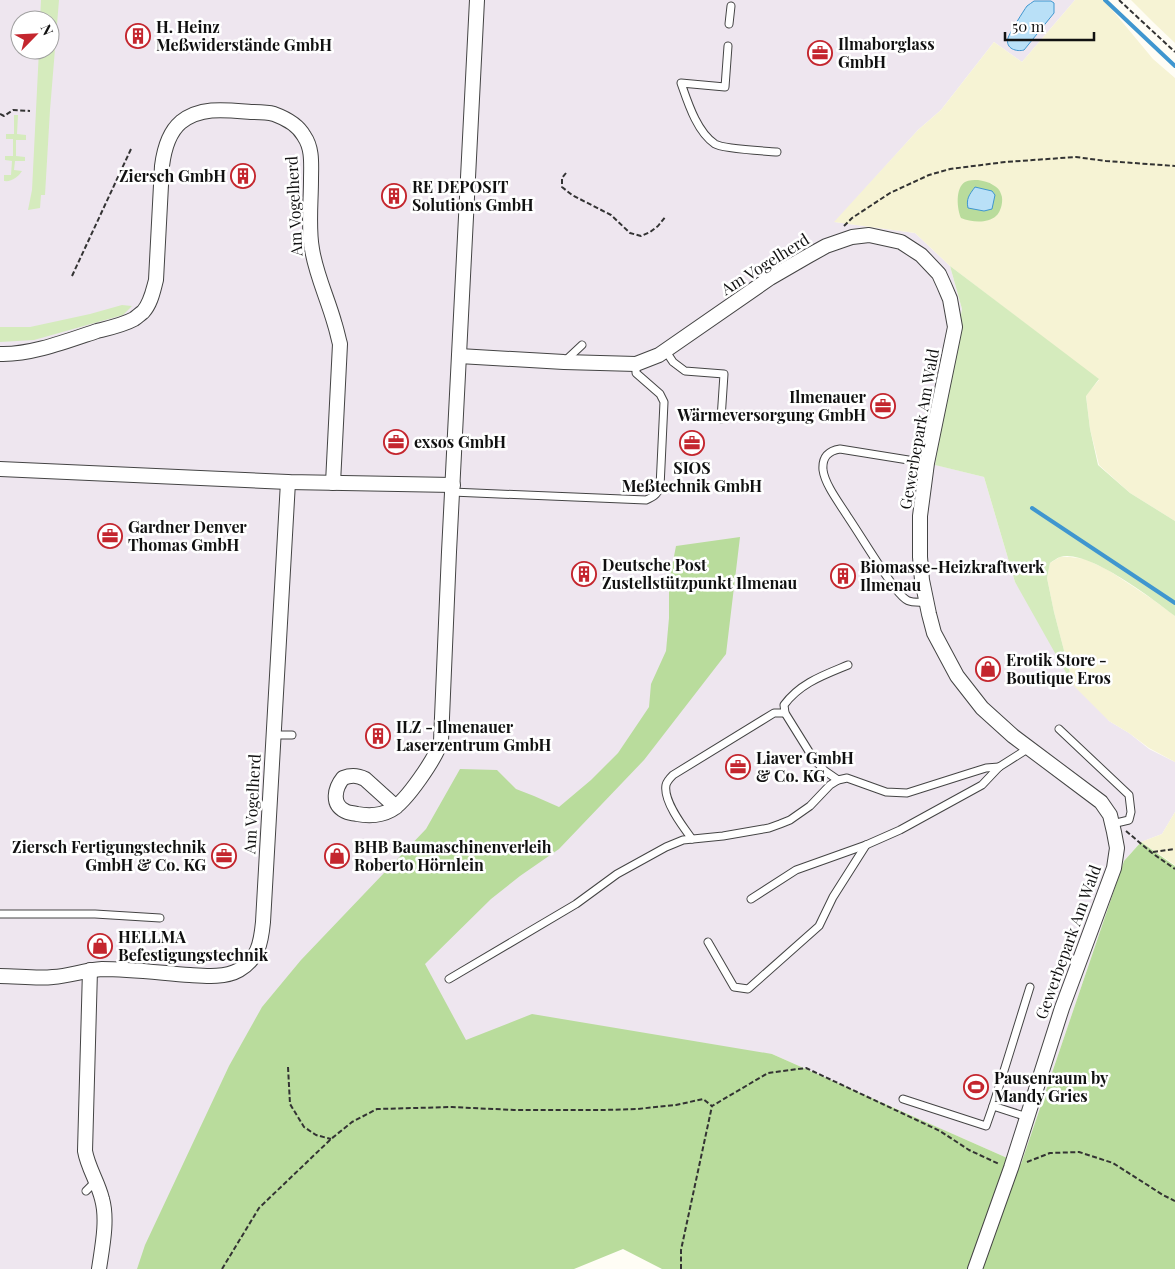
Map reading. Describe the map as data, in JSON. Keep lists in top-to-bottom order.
{
  "streets": {
    "street": ["Am Vogelherd", "Gewerbepark Am Wald"]
  },
  "crossings": [
    ["Am Vogelherd", "Gewerbepark Am Wald"]
  ],
  "places": {
    "building": [
      "H. Heinz Meßwiderstände GmbH",
      "Ziersch GmbH",
      "RE DEPOSIT Solutions GmbH",
      "Deutsche Post Zustellstützpunkt Ilmenau",
      "Biomasse-Heizkraftwerk Ilmenau",
      "ILZ - Ilmenauer Laserzentrum GmbH"
    ],
    "office": [
      "Ilmaborglass GmbH",
      "Ilmenauer Wärmeversorgung GmbH",
      "exsos GmbH",
      "SIOS Meßtechnik GmbH",
      "Gardner Denver Thomas GmbH",
      "Liaver GmbH & Co. KG",
      "Ziersch Fertigungstechnik GmbH & Co. KG"
    ],
    "shop": ["Erotik Store - Boutique Eros", "BHB Baumaschinenverleih Roberto Hörnlein", "HELLMA Befestigungstechnik"],
    "sports": ["Pausenraum by Mandy Gries"]
  },
  "scale_bar": "50 m",
  "north": "top right"
}
